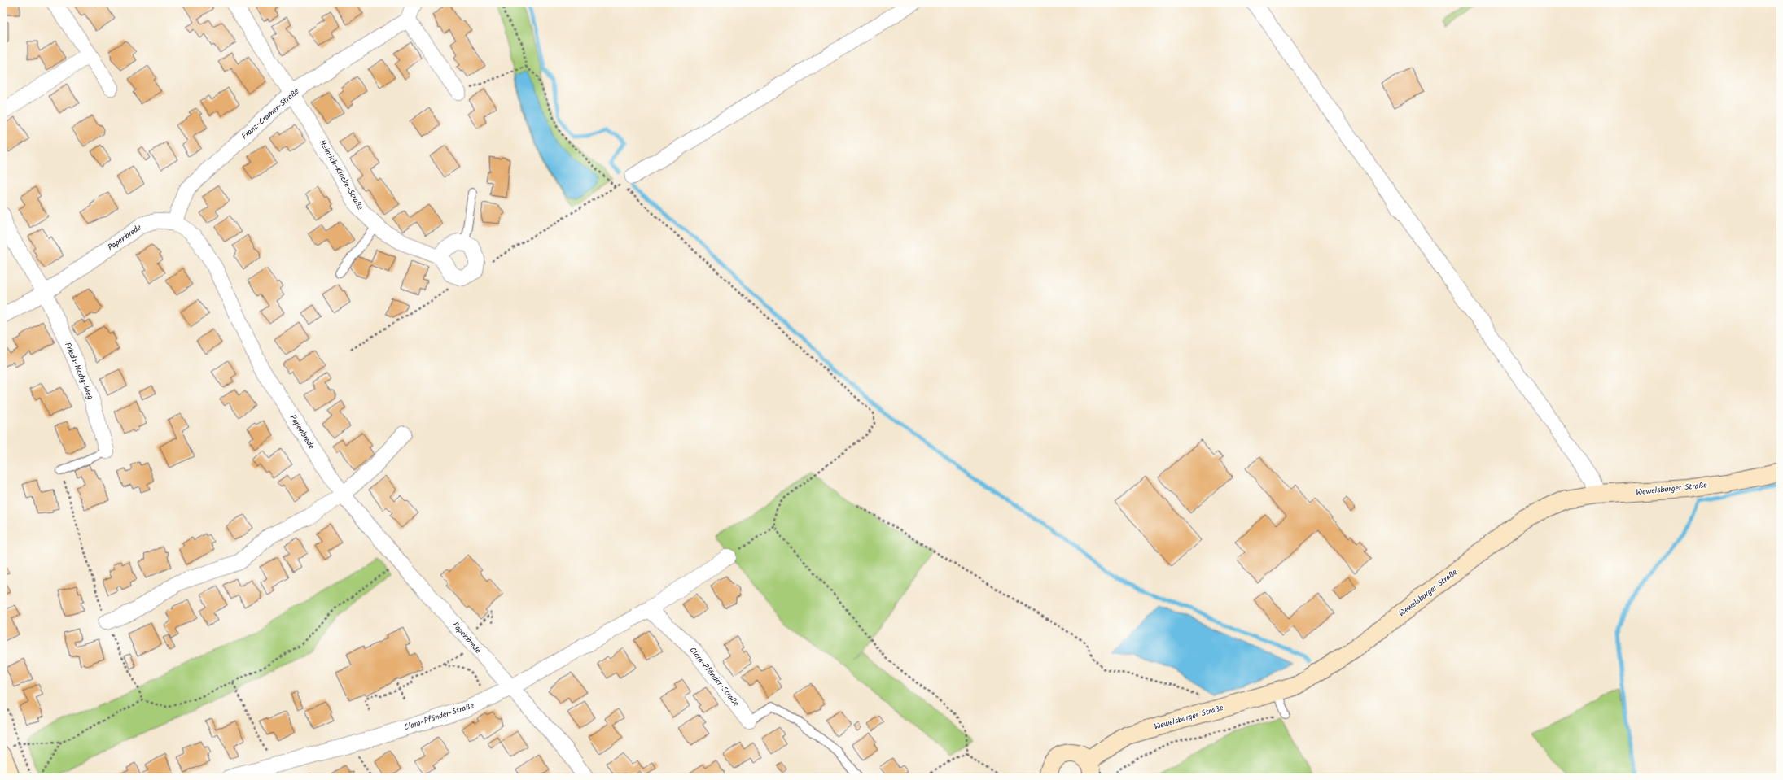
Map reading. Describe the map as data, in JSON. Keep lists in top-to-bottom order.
{
  "streets": {
    "main road": ["Wewelsburger Straße"],
    "street": [
      "Franz-Cramer-Straße",
      "Heinrich-Klocke-Straße",
      "Papenbrede",
      "Frieda-Nadig-Weg",
      "Clara-Pfänder-Straße"
    ]
  },
  "crossings": [
    ["Franz-Cramer-Straße", "Heinrich-Klocke-Straße"],
    ["Franz-Cramer-Straße", "Papenbrede"],
    ["Papenbrede", "Frieda-Nadig-Weg"],
    ["Papenbrede", "Clara-Pfänder-Straße"]
  ]
}
